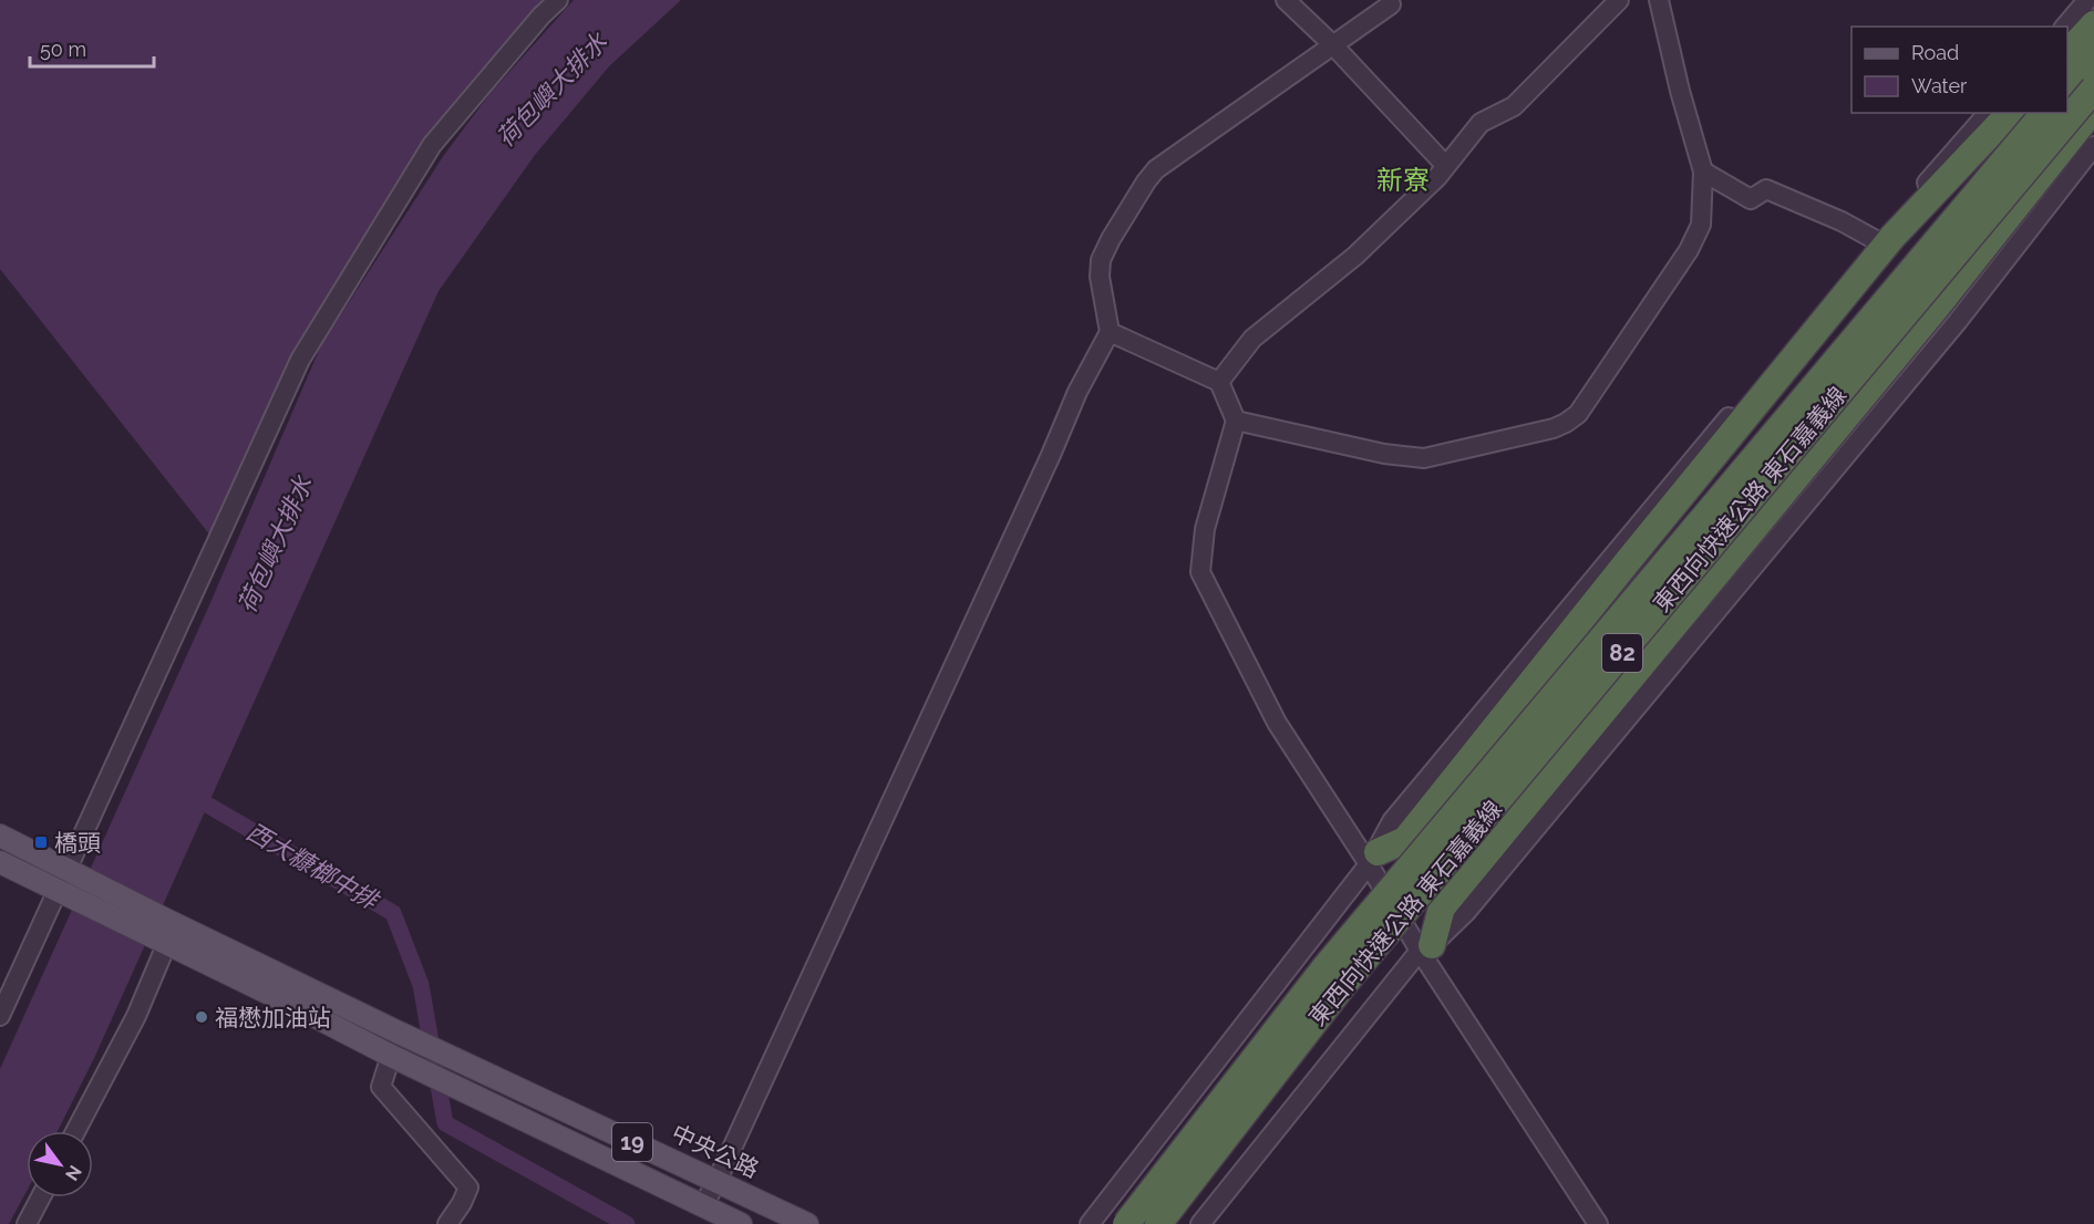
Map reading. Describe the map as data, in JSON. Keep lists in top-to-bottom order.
{
  "streets": {
    "highway": ["東西向快速公路 東石嘉義線", "82"],
    "main road": ["19", "中央公路"]
  },
  "crossings": [
    ["19", "中央公路"]
  ],
  "districts": ["新寮"],
  "water": ["荷包嶼大排水", "西大糠榔中排"],
  "places": {
    "transit": ["橋頭"],
    "other": ["福懋加油站"]
  },
  "legend": ["Road", "Water"],
  "scale_bar": "50 m",
  "north": "bottom right"
}
